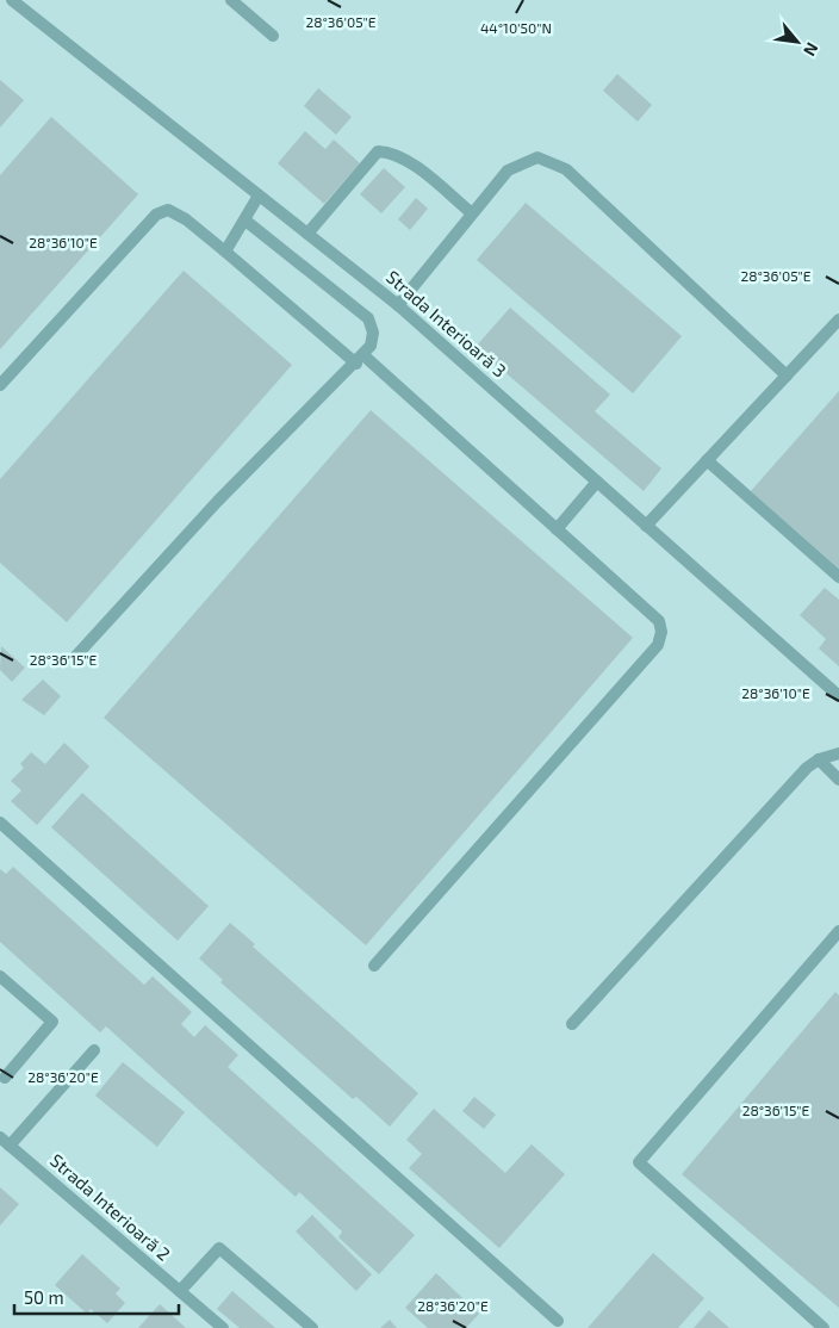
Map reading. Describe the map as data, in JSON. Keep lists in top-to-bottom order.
{
  "streets": {
    "lane": ["Strada Interioară 3", "Strada Interioară 2"]
  },
  "scale_bar": "50 m",
  "north": "bottom right",
  "coordinates": [
    "28°36'05\"E",
    "44°10'50\"N",
    "28°36'10\"E",
    "28°36'15\"E",
    "28°36'20\"E"
  ]
}
